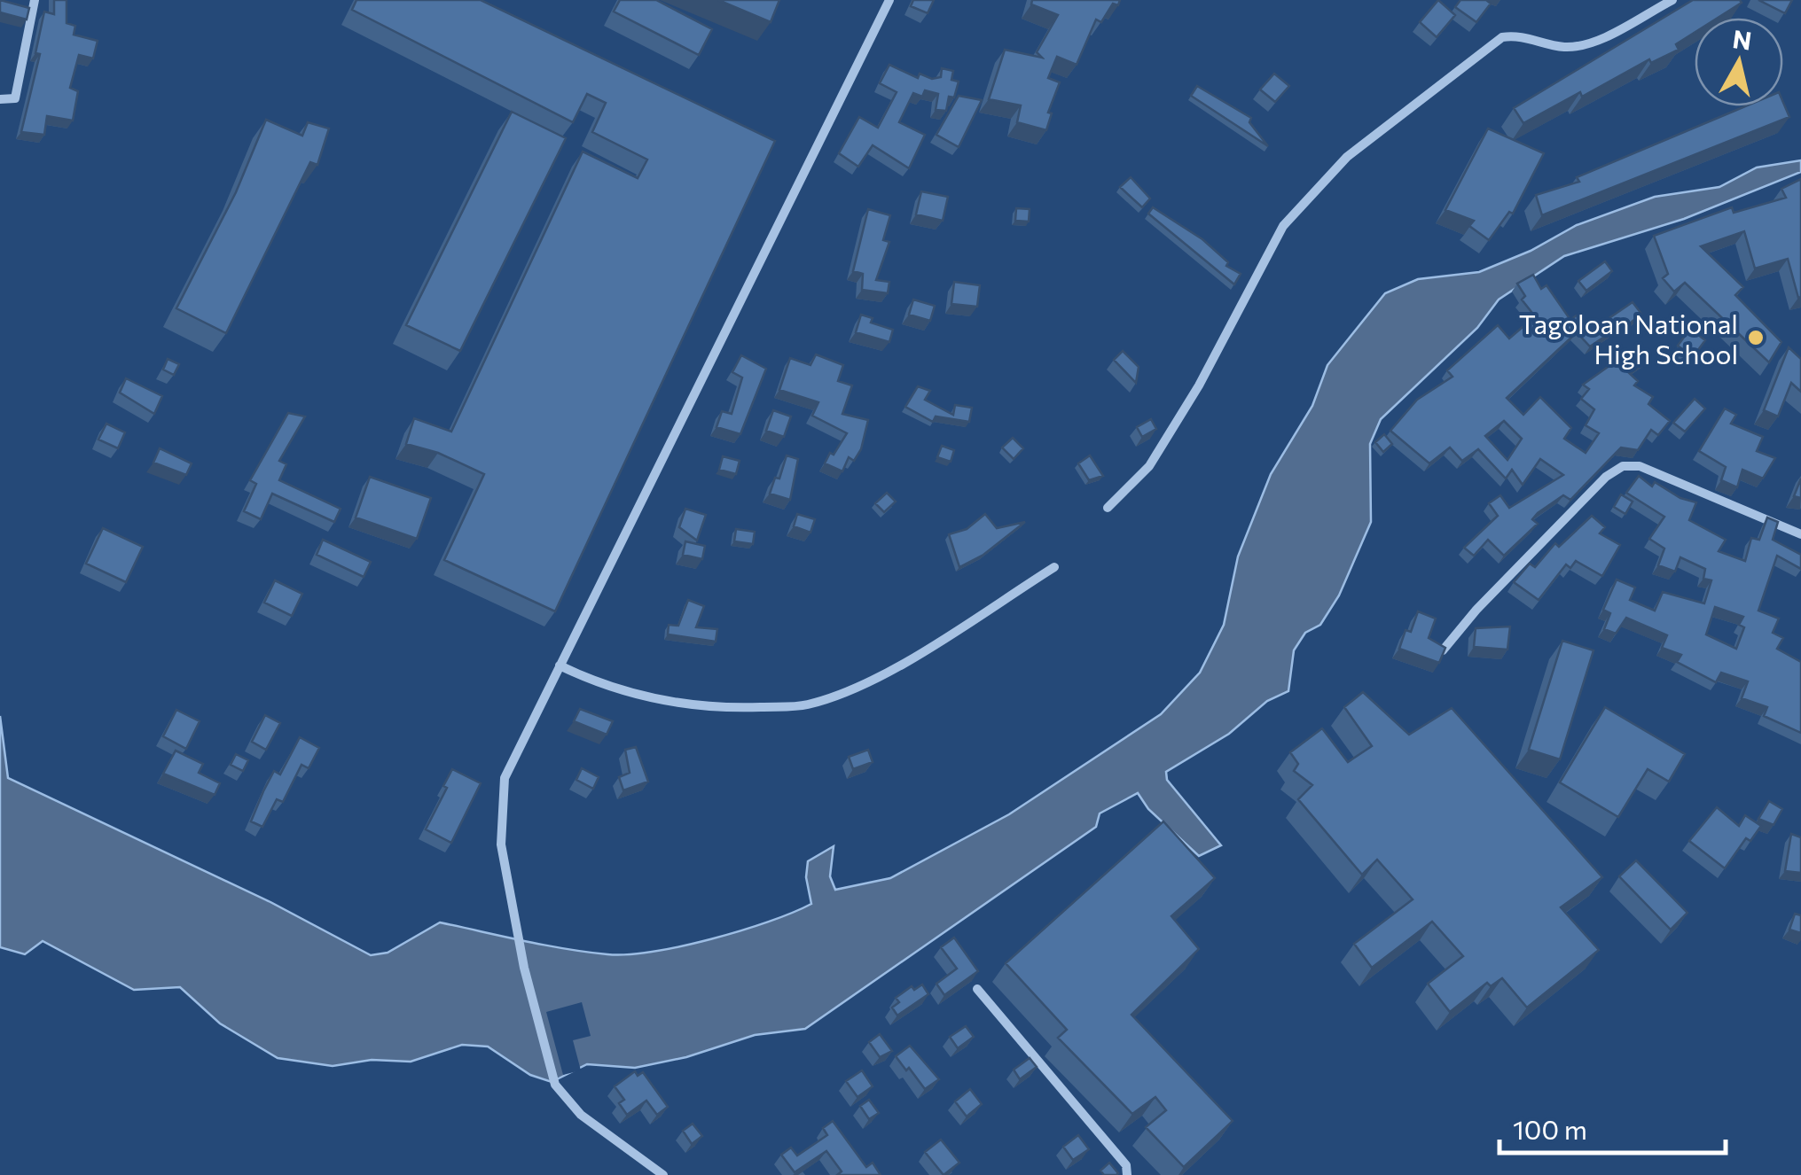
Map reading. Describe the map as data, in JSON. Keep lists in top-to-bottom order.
{
  "places": ["Tagoloan National High School"],
  "scale_bar": "100 m",
  "north": "top"
}
